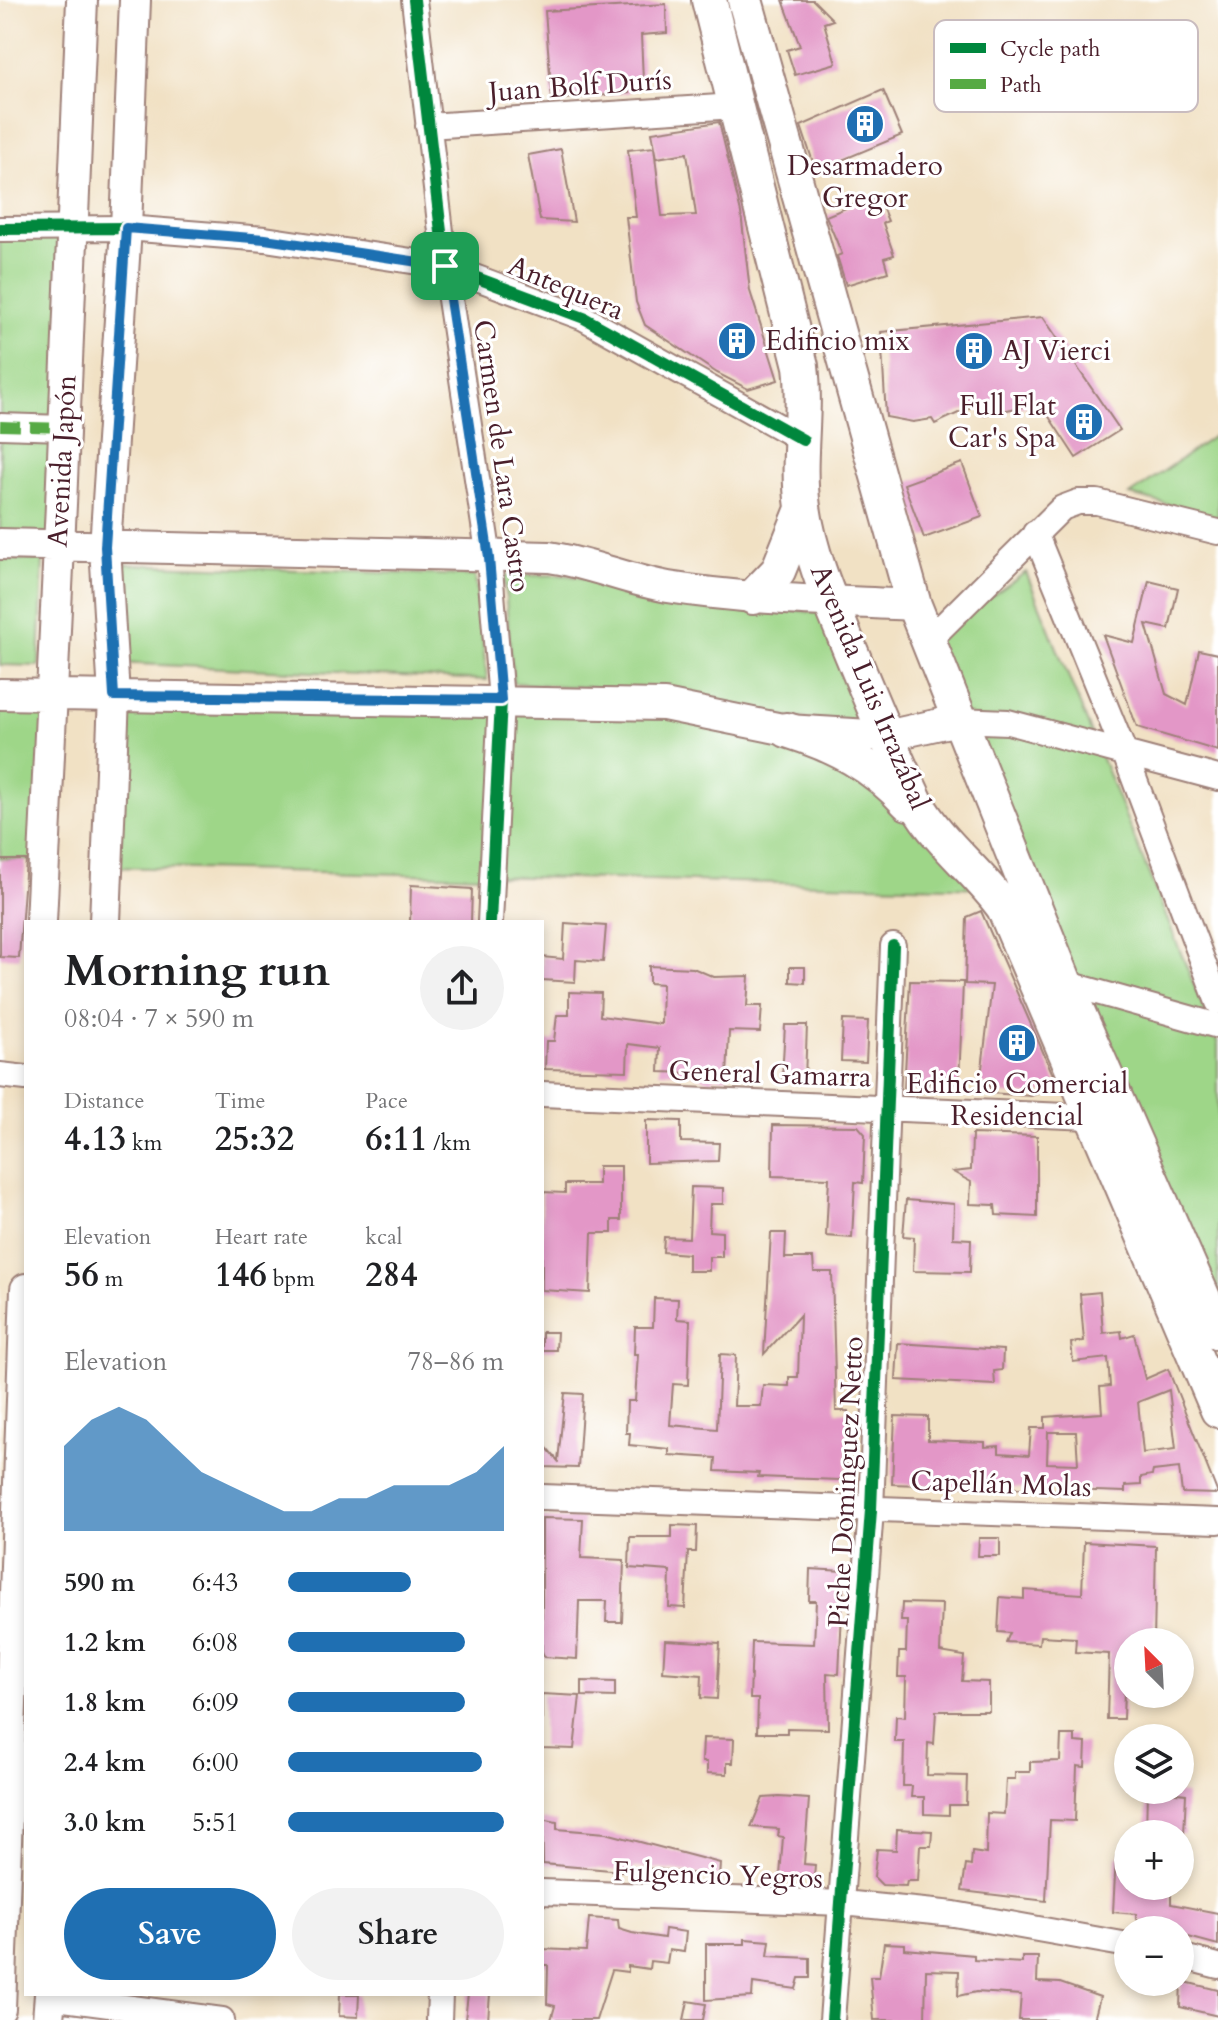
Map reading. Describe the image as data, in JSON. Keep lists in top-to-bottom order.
{
  "streets": {
    "highway": ["Avenida Luis Irrazábal"],
    "main road": ["Avenida Japón"],
    "street": [
      "Juan Bolf Durís",
      "Antequera",
      "Carmen de Lara Castro",
      "General Gamarra",
      "Piche Dominguez Netto",
      "Capellán Molas",
      "Fulgencio Yegros"
    ]
  },
  "crossings": [
    ["Juan Bolf Durís", "Carmen de Lara Castro"],
    ["Juan Bolf Durís", "Avenida Luis Irrazábal"],
    ["Antequera", "Carmen de Lara Castro"],
    ["Antequera", "Avenida Japón"],
    ["Antequera", "Avenida Luis Irrazábal"],
    ["Avenida Luis Irrazábal", "General Gamarra"],
    ["General Gamarra", "Piche Dominguez Netto"],
    ["Piche Dominguez Netto", "Capellán Molas"],
    ["Piche Dominguez Netto", "Fulgencio Yegros"]
  ],
  "places": {
    "building": [
      "Desarmadero Gregor",
      "Edificio mix",
      "AJ Vierci",
      "Full Flat Car's Spa",
      "Edificio Comercial Residencial"
    ]
  },
  "legend": ["Cycle path", "Path"],
  "north": "top left",
  "page": {
    "heading": ["Morning run", "08:04 · 7 × 590 m"],
    "stats": [
      ["Distance", "4.13 km"],
      ["Time", "25:32"],
      ["Pace", "6:11 /km"],
      ["Elevation", "56 m"],
      ["Heart rate", "146 bpm"],
      ["kcal", "284"]
    ],
    "chart": ["Elevation", "78–86 m"],
    "list": [
      {
        "name": "590 m",
        "note": "6:43"
      },
      {
        "name": "1.2 km",
        "note": "6:08"
      },
      {
        "name": "1.8 km",
        "note": "6:09"
      },
      {
        "name": "2.4 km",
        "note": "6:00"
      },
      {
        "name": "3.0 km",
        "note": "5:51"
      }
    ],
    "map_buttons": ["+", "−"],
    "buttons": ["Save", "Share"]
  }
}
